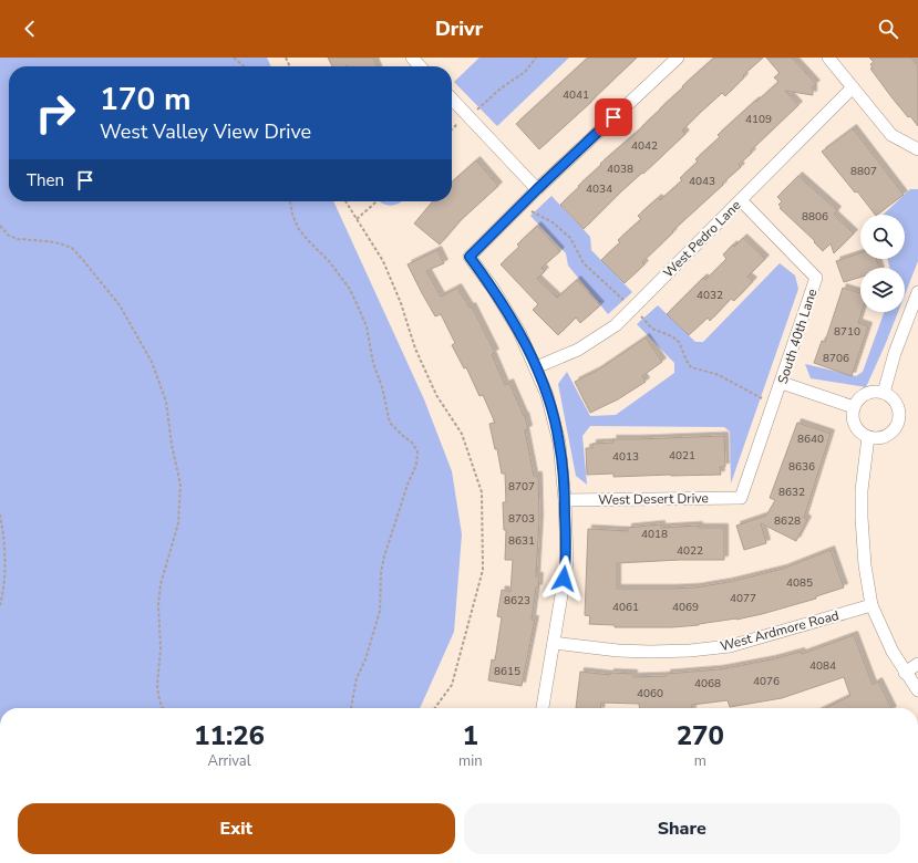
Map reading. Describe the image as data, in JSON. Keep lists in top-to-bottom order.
{
  "streets": {
    "street": [
      "West Pedro Lane",
      "South 40th Lane",
      "West Desert Drive",
      "West Ardmore Road"
    ]
  },
  "crossings": [
    ["West Pedro Lane", "South 40th Lane"],
    ["South 40th Lane", "West Desert Drive"]
  ],
  "house_numbers": [
    "4041",
    "4109",
    "4042",
    "4038",
    "8807",
    "4043",
    "4034",
    "8806",
    "4032",
    "8710",
    "8706",
    "8640",
    "4021",
    "4013",
    "8636",
    "8707",
    "8632",
    "8703",
    "8628",
    "4018",
    "8631",
    "4022",
    "4085",
    "4077",
    "8623",
    "4061",
    "4069",
    "4084",
    "8615",
    "4076",
    "4068",
    "4060"
  ],
  "page": {
    "header": "Drivr",
    "turn": ["170 m", "West Valley View Drive"],
    "then": "Then",
    "eta": [
      "11:26",
      "Arrival",
      "1",
      "min",
      "270",
      "m"
    ],
    "buttons": ["Exit", "Share"]
  }
}
